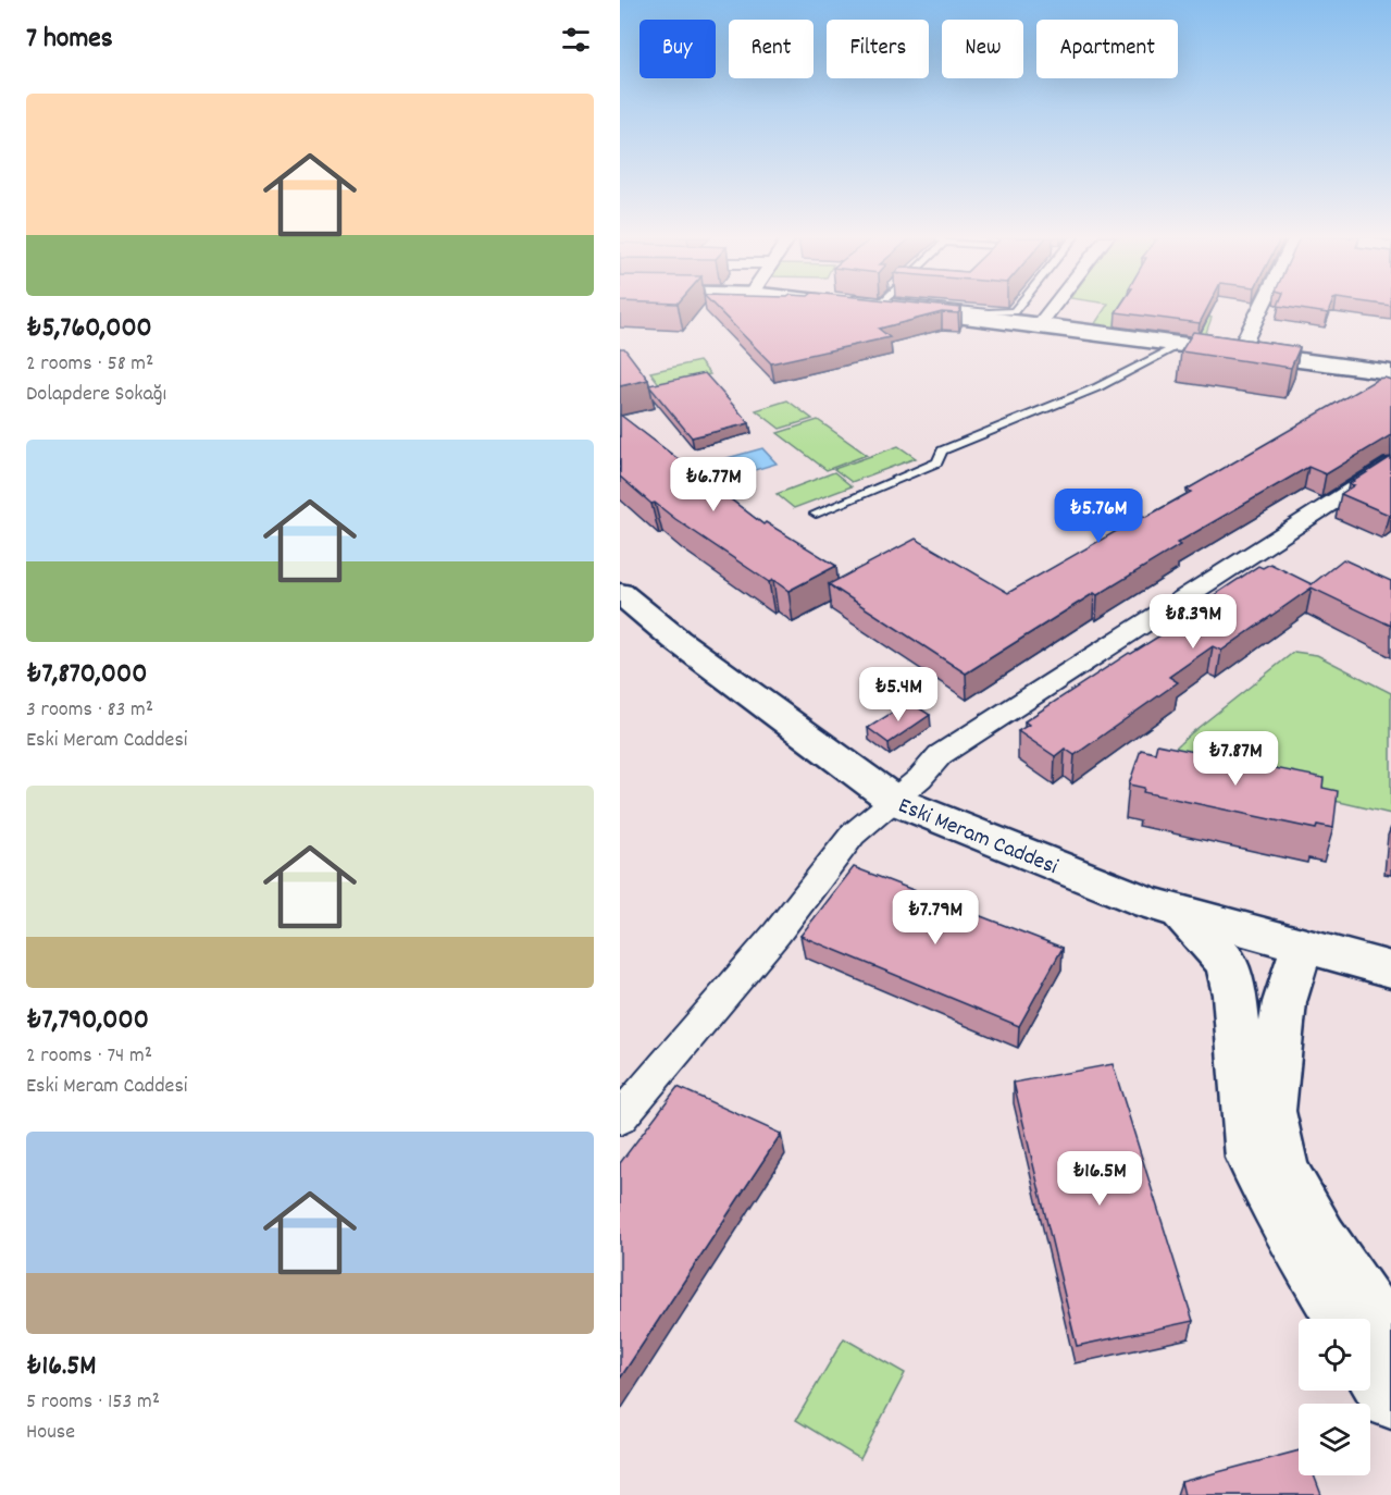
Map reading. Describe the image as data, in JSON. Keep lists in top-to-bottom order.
{
  "streets": {
    "street": ["Eski Meram Caddesi"]
  },
  "page": {
    "heading": "7 homes",
    "chip": [
      "Buy",
      "Rent",
      "Filters",
      "New",
      "Apartment"
    ],
    "list": [
      {
        "name": "₺5,760,000",
        "note": "2 rooms · 58 m² · Dolapdere Sokağı"
      },
      {
        "name": "₺7,870,000",
        "note": "3 rooms · 83 m² · Eski Meram Caddesi"
      },
      {
        "name": "₺7,790,000",
        "note": "2 rooms · 74 m² · Eski Meram Caddesi"
      },
      {
        "name": "₺16.5M",
        "note": "5 rooms · 153 m² · House"
      }
    ],
    "price": [
      "₺6.77M",
      "₺5.76M",
      "₺8.39M",
      "₺5.4M",
      "₺7.87M",
      "₺7.79M",
      "₺16.5M"
    ]
  }
}
